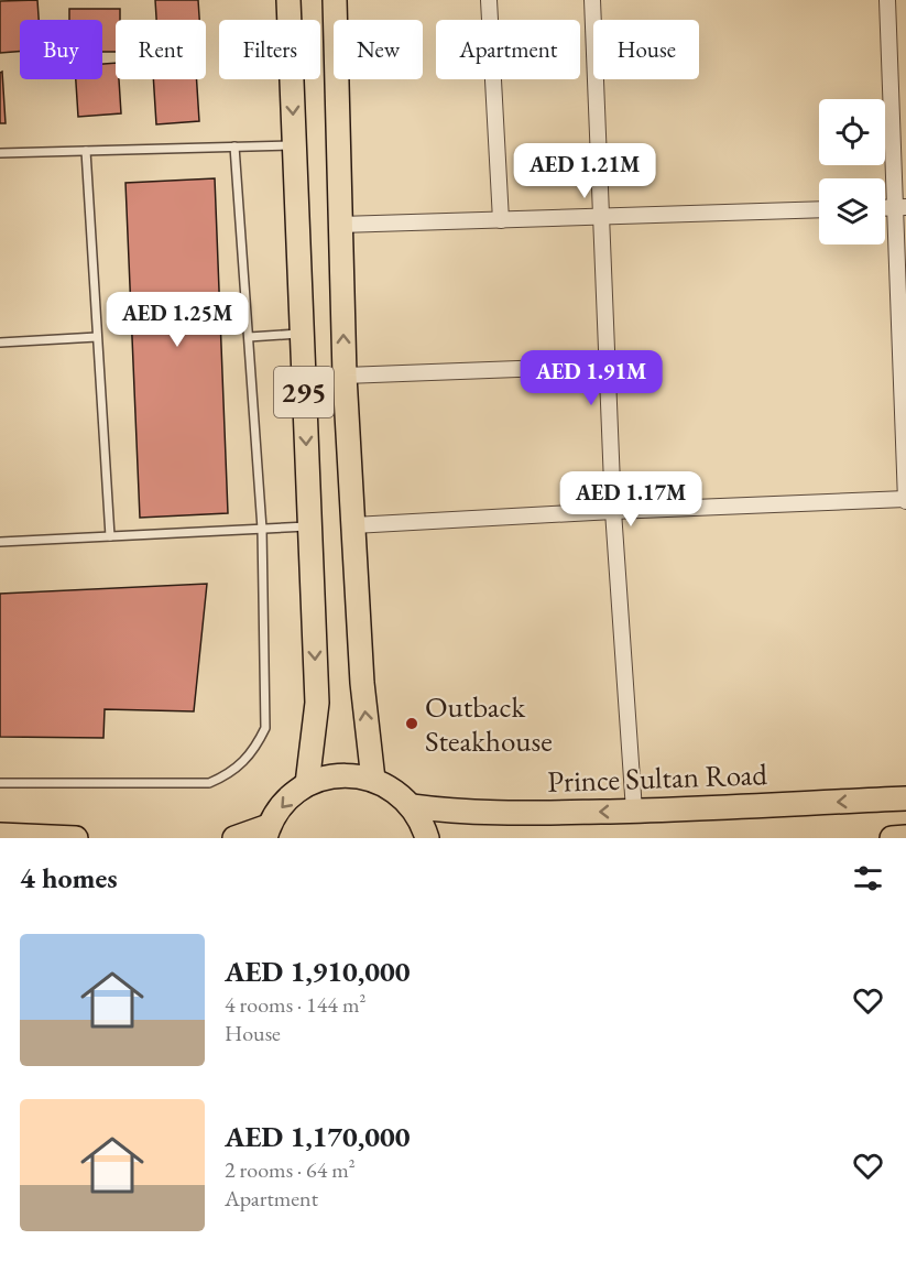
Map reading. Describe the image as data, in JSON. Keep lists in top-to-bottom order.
{
  "streets": {
    "main road": ["295", "Prince Sultan Road"]
  },
  "one_way": ["Prince Sultan Road"],
  "places": ["Outback Steakhouse"],
  "page": {
    "chip": [
      "Buy",
      "Rent",
      "Filters",
      "New",
      "Apartment",
      "House"
    ],
    "price": [
      "AED 1.21M",
      "AED 1.25M",
      "AED 1.91M",
      "AED 1.17M"
    ],
    "heading": "4 homes",
    "list": [
      {
        "name": "AED 1,910,000",
        "note": "4 rooms · 144 m² · House"
      },
      {
        "name": "AED 1,170,000",
        "note": "2 rooms · 64 m² · Apartment"
      }
    ]
  }
}
